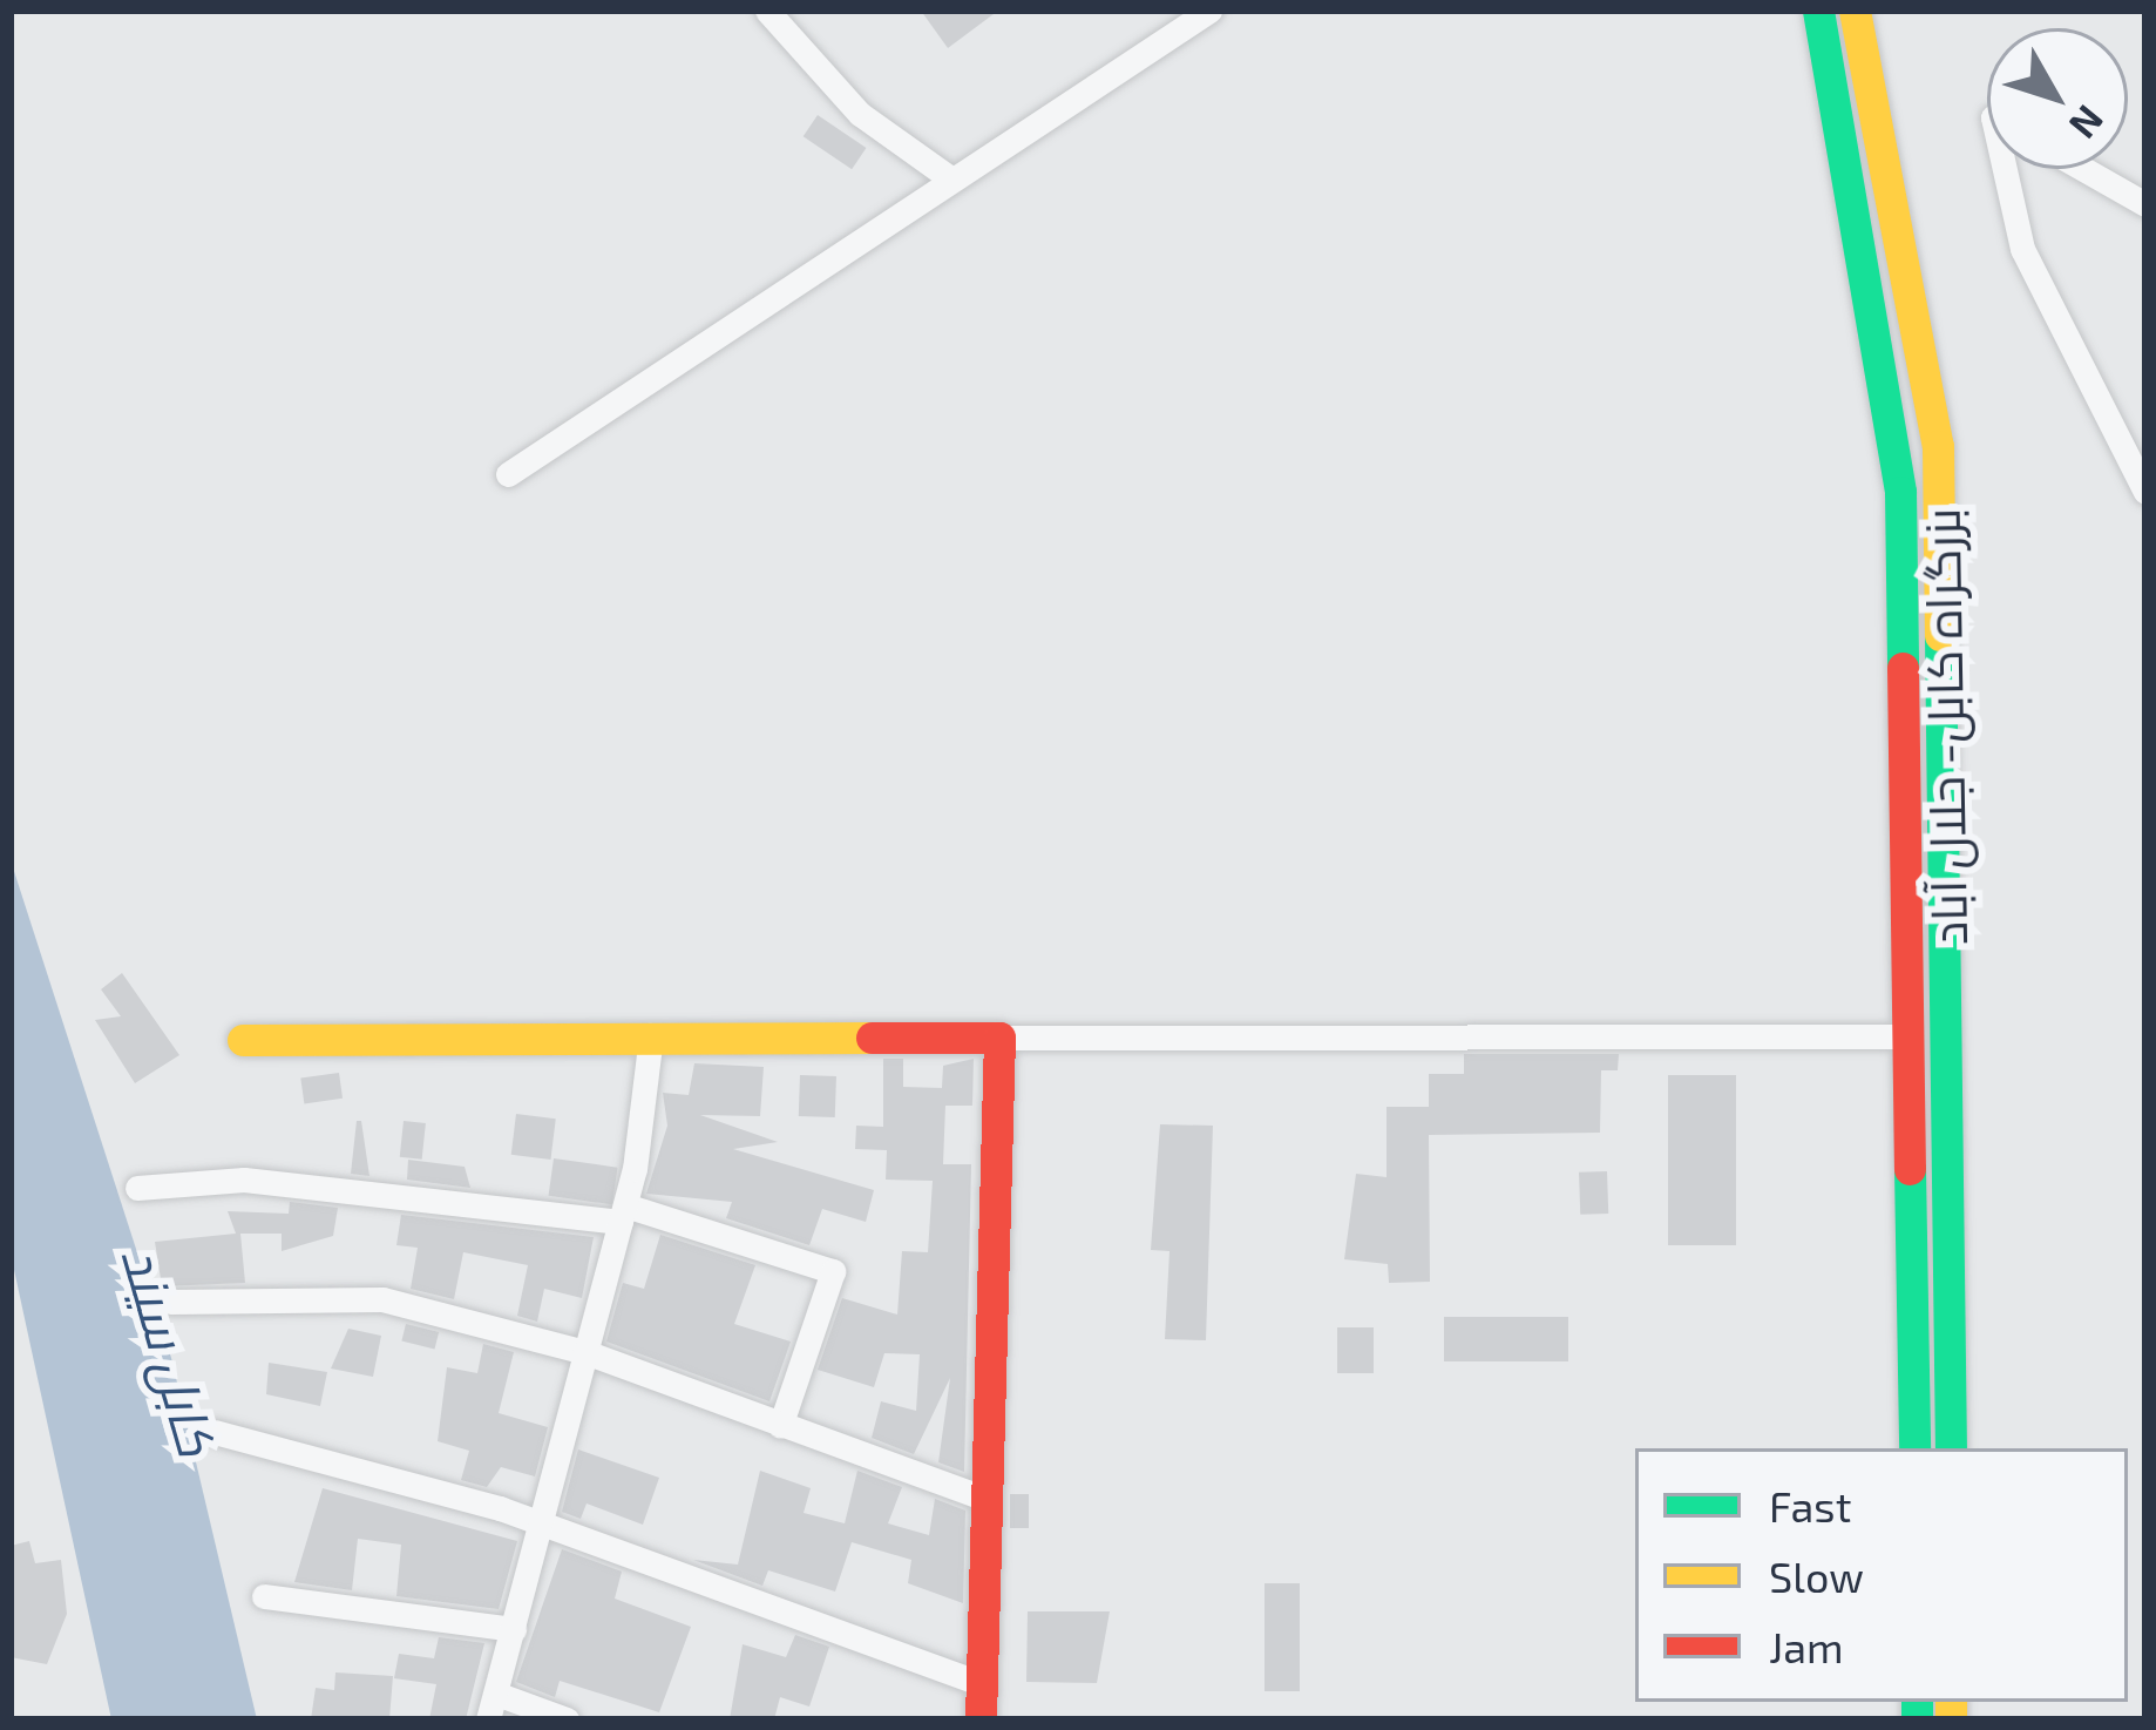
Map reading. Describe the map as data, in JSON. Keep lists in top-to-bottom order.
{
  "streets": {
    "main road": ["بزرگراه کابل- جلال آباد"]
  },
  "water": ["کابل سيند"],
  "legend": ["Fast", "Slow", "Jam"],
  "north": "bottom right"
}
